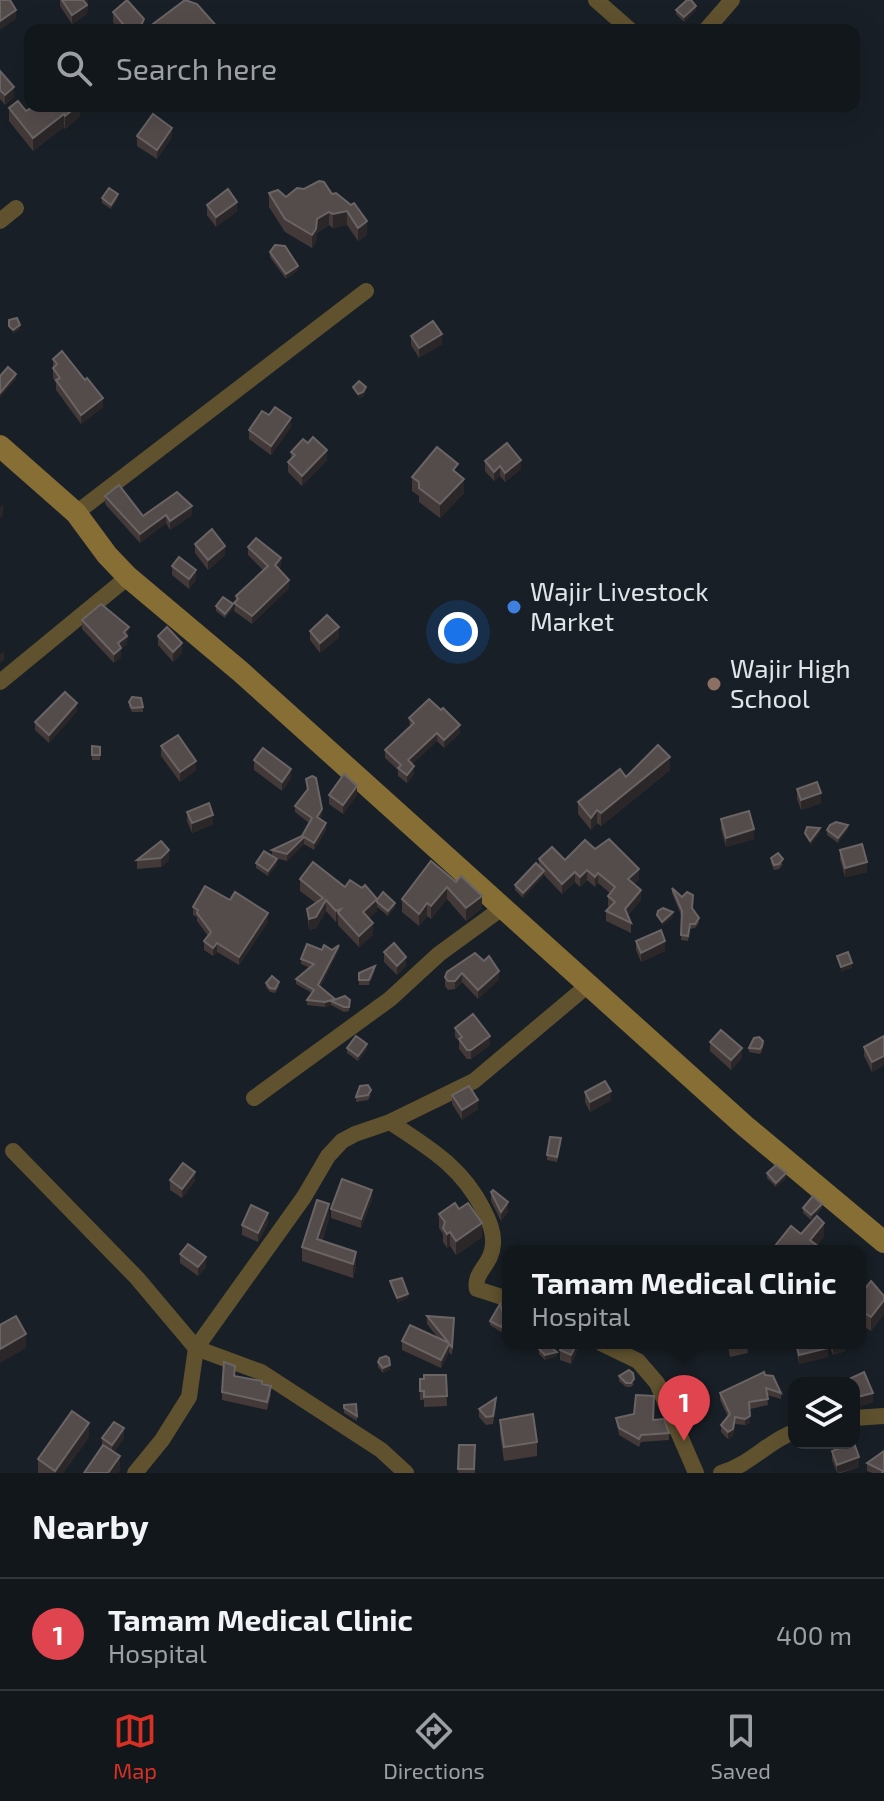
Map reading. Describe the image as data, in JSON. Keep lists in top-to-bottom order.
{
  "places": ["Wajir Livestock Market", "Wajir High School"],
  "page": {
    "search": "Search here",
    "popup": ["Tamam Medical Clinic", "Hospital"],
    "pins": "1",
    "heading": "Nearby",
    "list": [
      {
        "mark": "1",
        "name": "Tamam Medical Clinic",
        "note": "Hospital",
        "value": "400 m"
      }
    ],
    "nav": ["Map", "Directions", "Saved"]
  }
}
